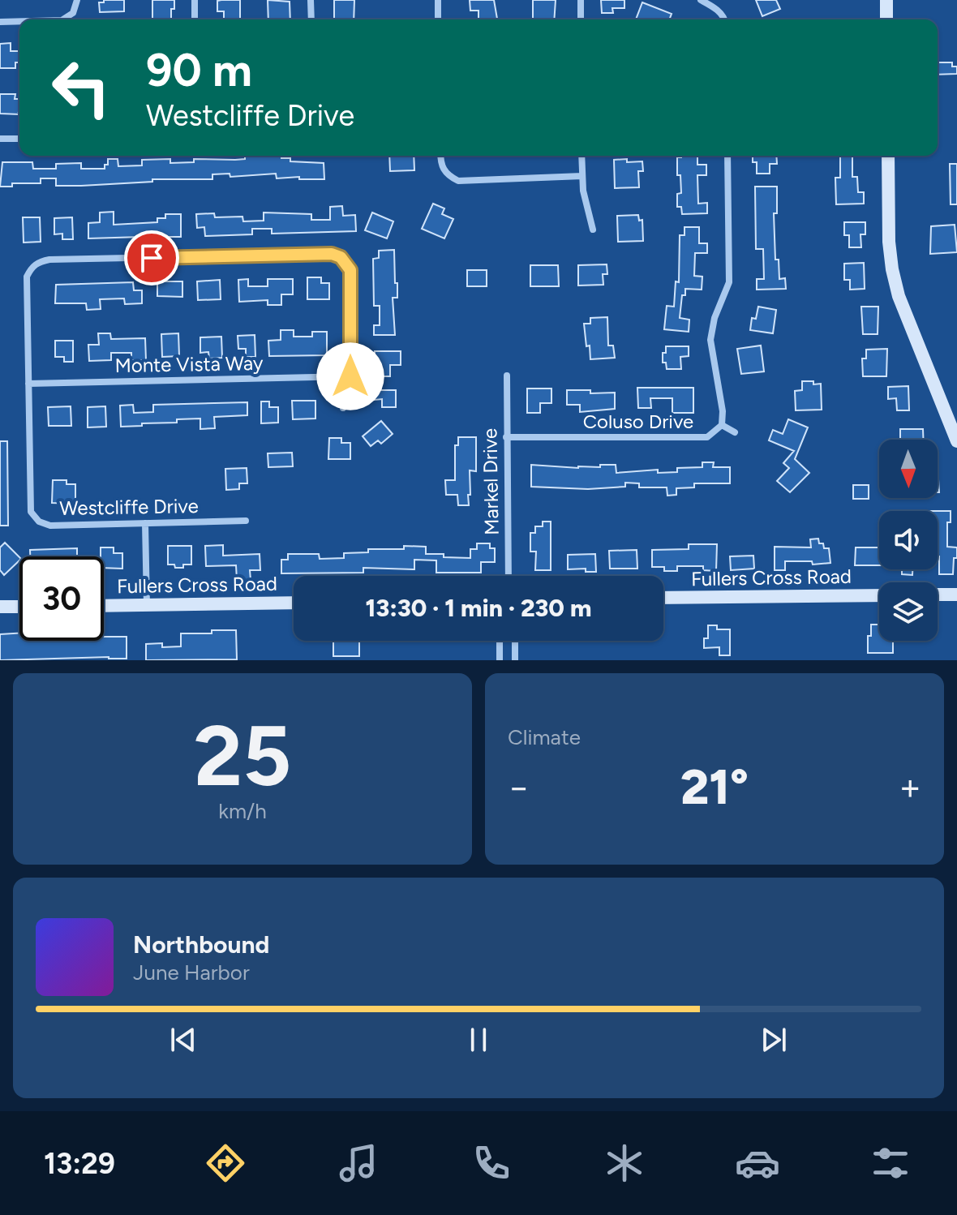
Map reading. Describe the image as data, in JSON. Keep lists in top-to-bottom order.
{
  "streets": {
    "street": [
      "Monte Vista Way",
      "Coluso Drive",
      "Markel Drive",
      "Westcliffe Drive",
      "Fullers Cross Road"
    ]
  },
  "crossings": [
    ["Monte Vista Way", "Westcliffe Drive"],
    ["Coluso Drive", "Markel Drive"]
  ],
  "north": "bottom",
  "page": {
    "turn": ["90 m", "Westcliffe Drive"],
    "limit": "30",
    "trip": "13:30 · 1 min · 230 m",
    "tile": [
      ["25", "km/h"],
      "Climate"
    ],
    "heat": ["−", "21°", "+"],
    "song": ["Northbound", "June Harbor"],
    "tabs": "13:29"
  }
}
